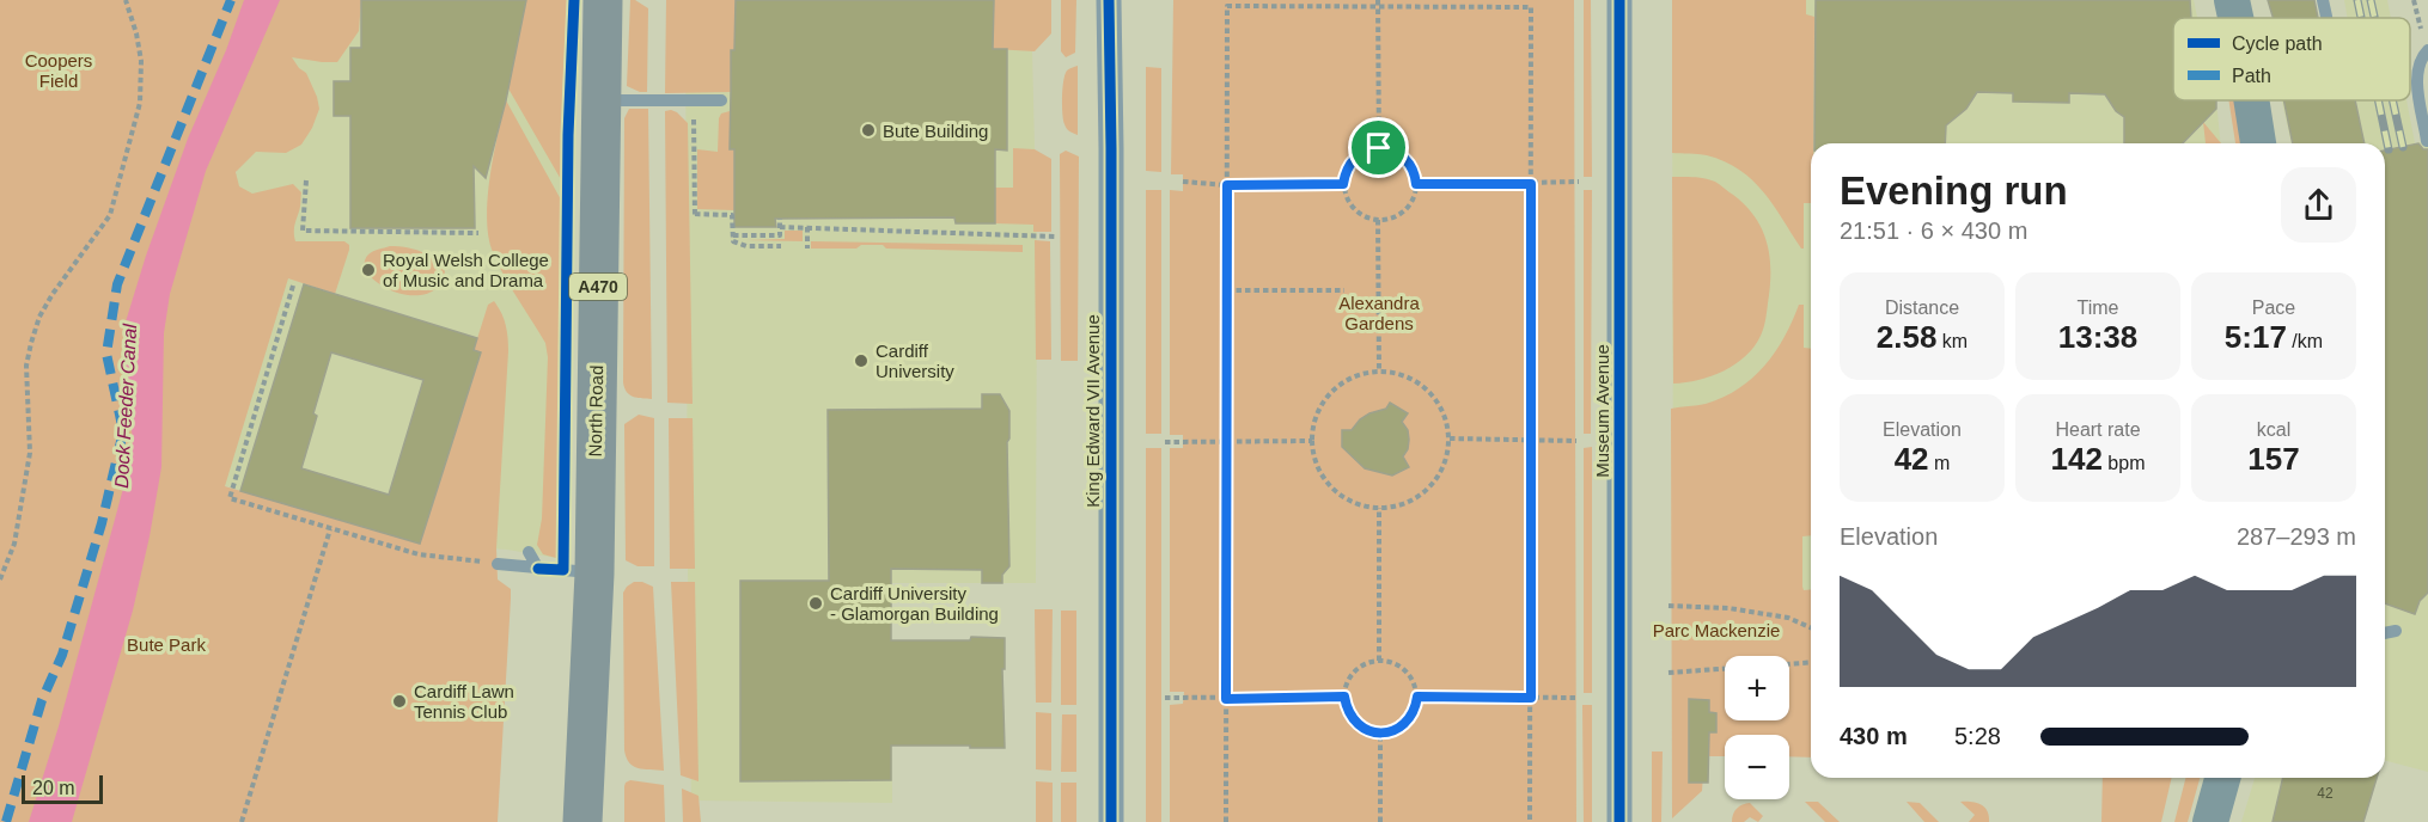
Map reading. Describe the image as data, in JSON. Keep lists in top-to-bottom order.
{
  "streets": {
    "main road": ["A470", "North Road"],
    "street": ["King Edward VII Avenue", "Museum Avenue"]
  },
  "water": ["Dock Feeder Canal"],
  "parks": [
    "Coopers Field",
    "Alexandra Gardens",
    "Parc Mackenzie",
    "Bute Park"
  ],
  "places": [
    "Bute Building",
    "Royal Welsh College of Music and Drama",
    "Cardiff University",
    "Cardiff University - Glamorgan Building",
    "Cardiff Lawn Tennis Club"
  ],
  "house_numbers": ["42"],
  "legend": ["Cycle path", "Path"],
  "scale_bar": "20 m",
  "page": {
    "heading": ["Evening run", "21:51 · 6 × 430 m"],
    "stats": [
      ["Distance", "2.58 km"],
      ["Time", "13:38"],
      ["Pace", "5:17 /km"],
      ["Elevation", "42 m"],
      ["Heart rate", "142 bpm"],
      ["kcal", "157"]
    ],
    "chart": ["Elevation", "287–293 m"],
    "map_buttons": ["+", "−"],
    "list": [
      {
        "name": "430 m",
        "note": "5:28"
      }
    ],
    "scale": "20 m"
  }
}
